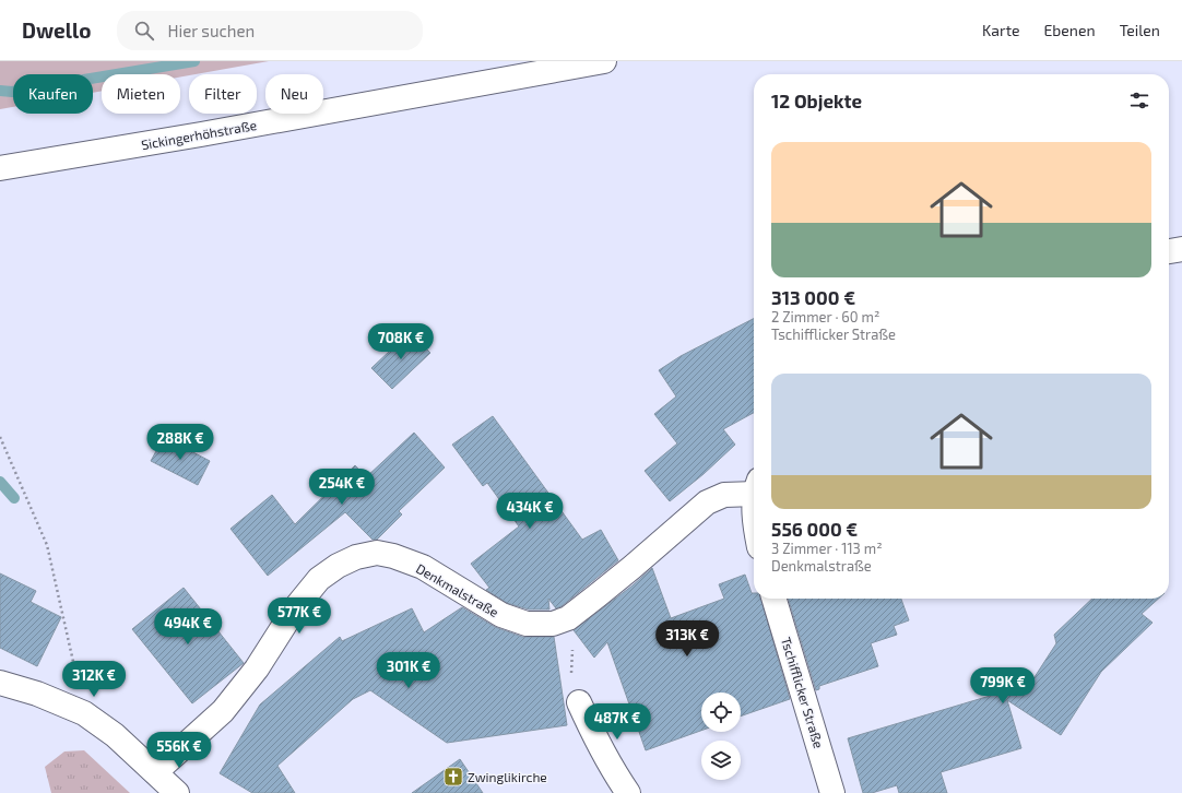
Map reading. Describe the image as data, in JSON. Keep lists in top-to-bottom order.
{
  "streets": {
    "street": ["Sickingerhöhstraße", "Denkmalstraße", "Tschifflicker Straße"]
  },
  "places": {
    "church": ["Zwinglikirche"]
  },
  "page": {
    "header": "Dwello",
    "search": "Hier suchen",
    "nav": ["Karte", "Ebenen", "Teilen"],
    "chip": [
      "Kaufen",
      "Mieten",
      "Filter",
      "Neu"
    ],
    "heading": "12 Objekte",
    "list": [
      {
        "name": "313 000 €",
        "note": "2 Zimmer · 60 m² · Tschifflicker Straße"
      },
      {
        "name": "556 000 €",
        "note": "3 Zimmer · 113 m² · Denkmalstraße"
      }
    ],
    "price": [
      "708K €",
      "288K €",
      "254K €",
      "434K €",
      "577K €",
      "494K €",
      "313K €",
      "301K €",
      "312K €",
      "799K €",
      "487K €",
      "556K €"
    ]
  }
}
